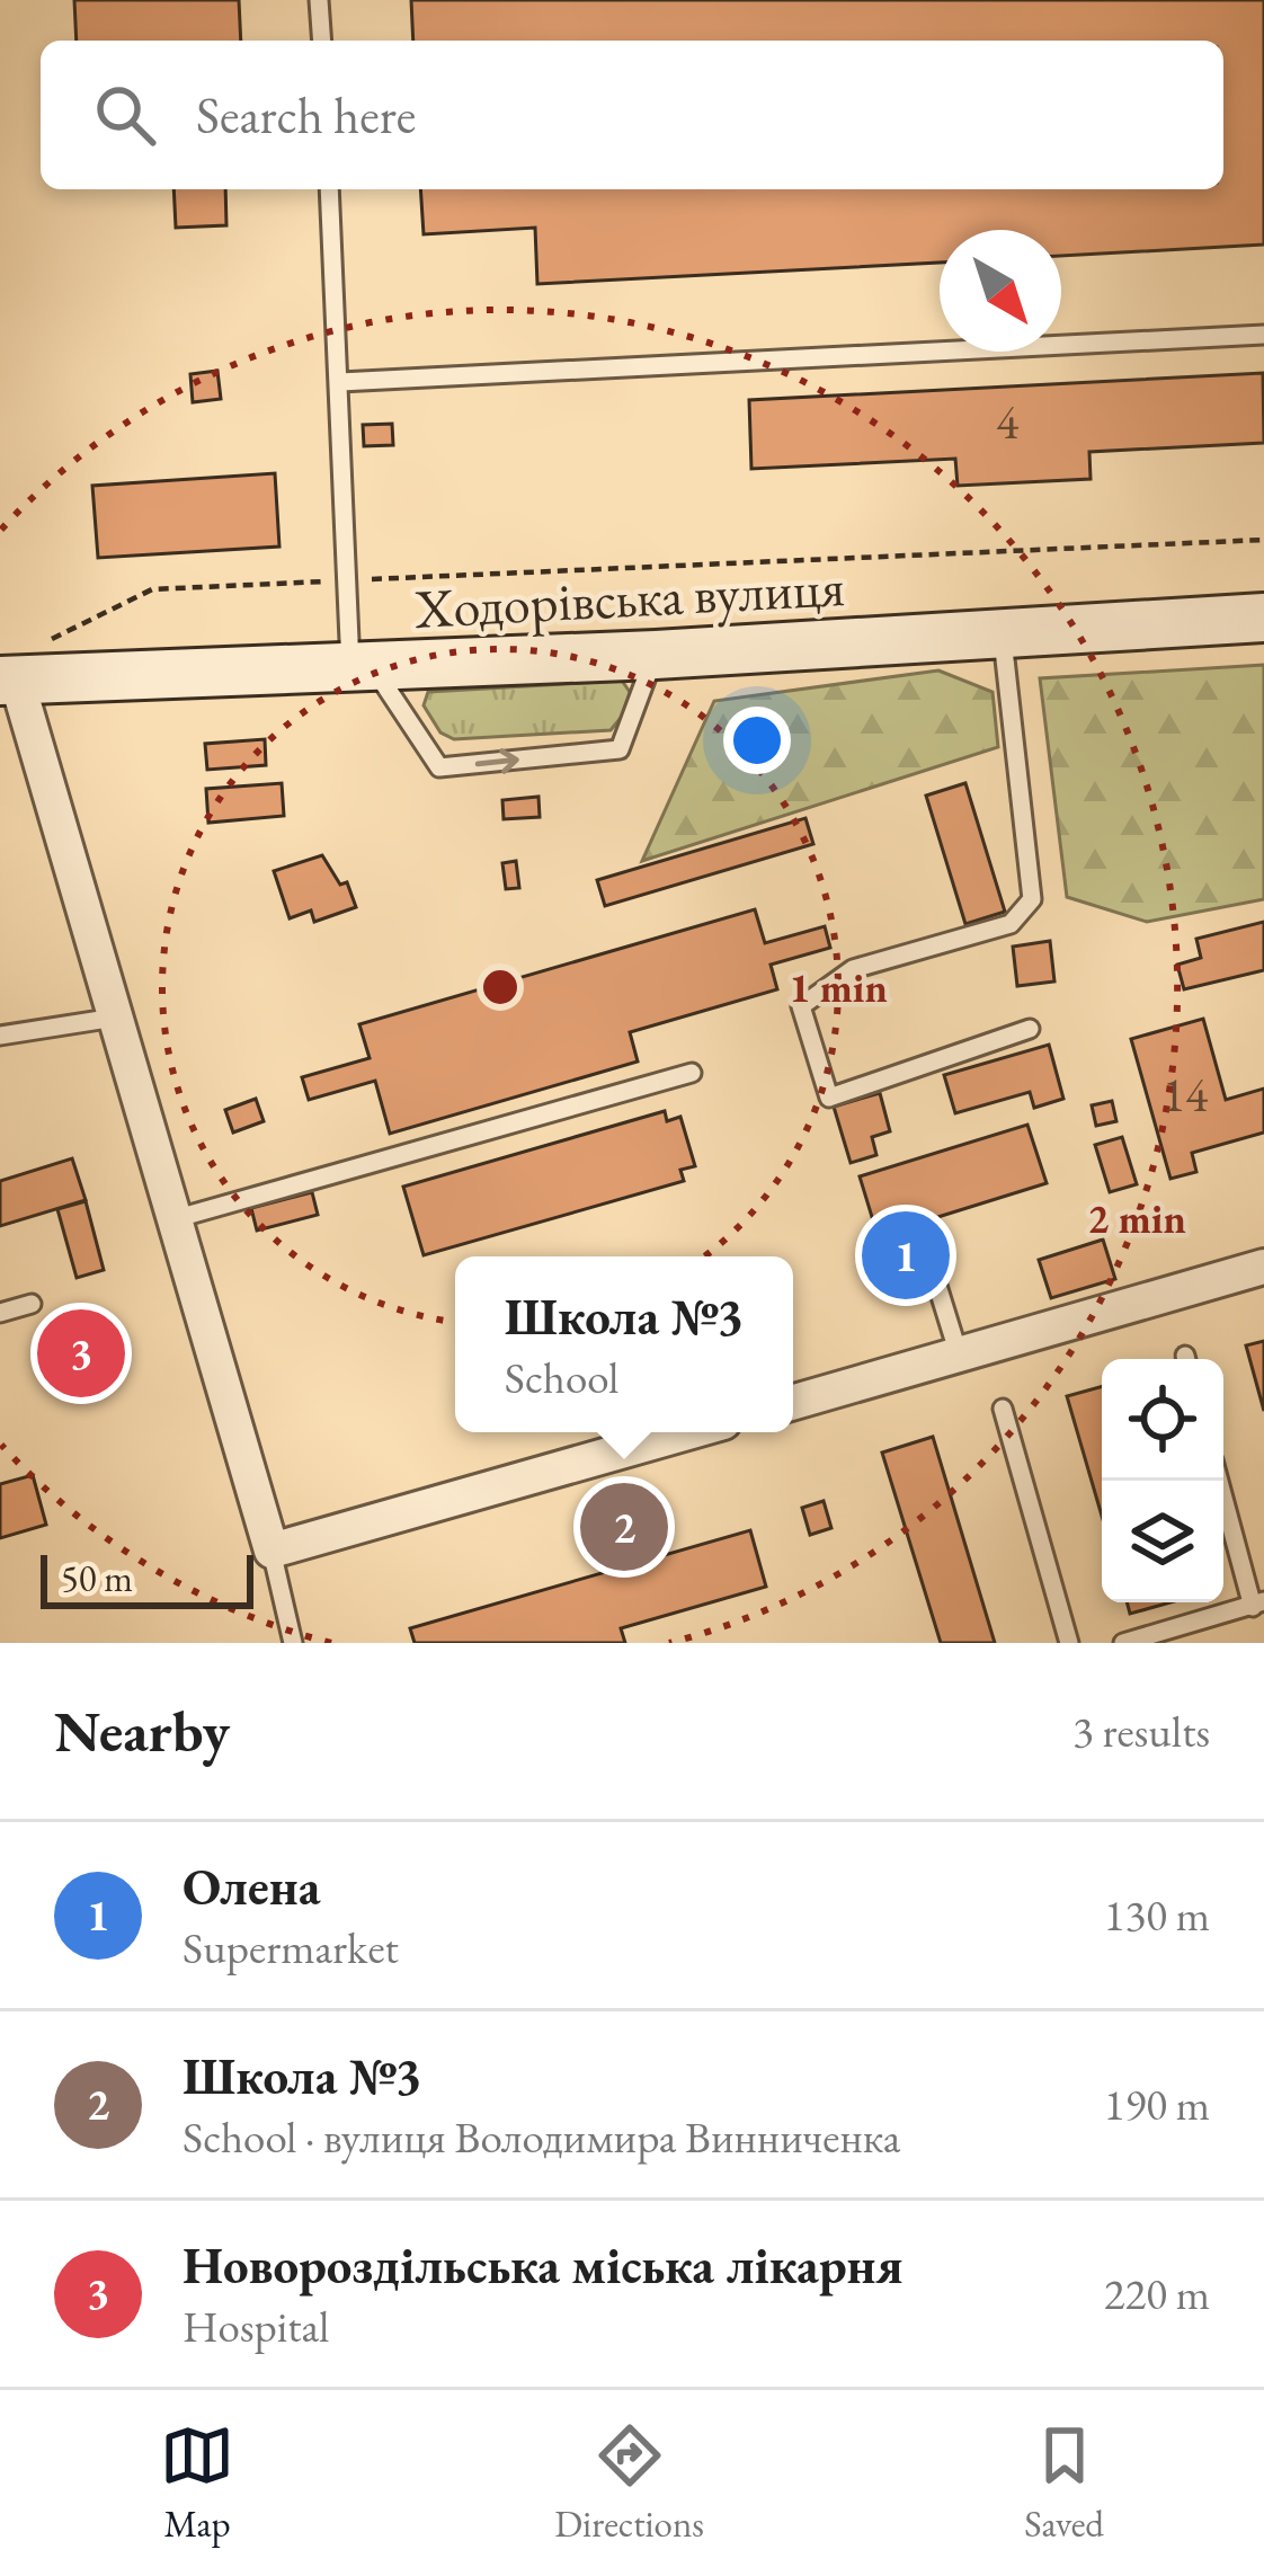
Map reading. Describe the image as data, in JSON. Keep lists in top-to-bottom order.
{
  "streets": {
    "main road": ["Ходорівська вулиця"]
  },
  "house_numbers": ["4", "14"],
  "scale_bar": "50 m",
  "north": "bottom right",
  "page": {
    "search": "Search here",
    "pins": ["1", "3", "2"],
    "popup": ["Школа №3", "School"],
    "scale": "50 m",
    "heading": ["Nearby", "3 results"],
    "list": [
      {
        "mark": "1",
        "name": "Олена",
        "note": "Supermarket",
        "value": "130 m"
      },
      {
        "mark": "2",
        "name": "Школа №3",
        "note": "School · вулиця Володимира Винниченка",
        "value": "190 m"
      },
      {
        "mark": "3",
        "name": "Новороздільська міська лікарня",
        "note": "Hospital",
        "value": "220 m"
      }
    ],
    "nav": ["Map", "Directions", "Saved"]
  },
  "rings": ["1 min", "2 min"]
}
